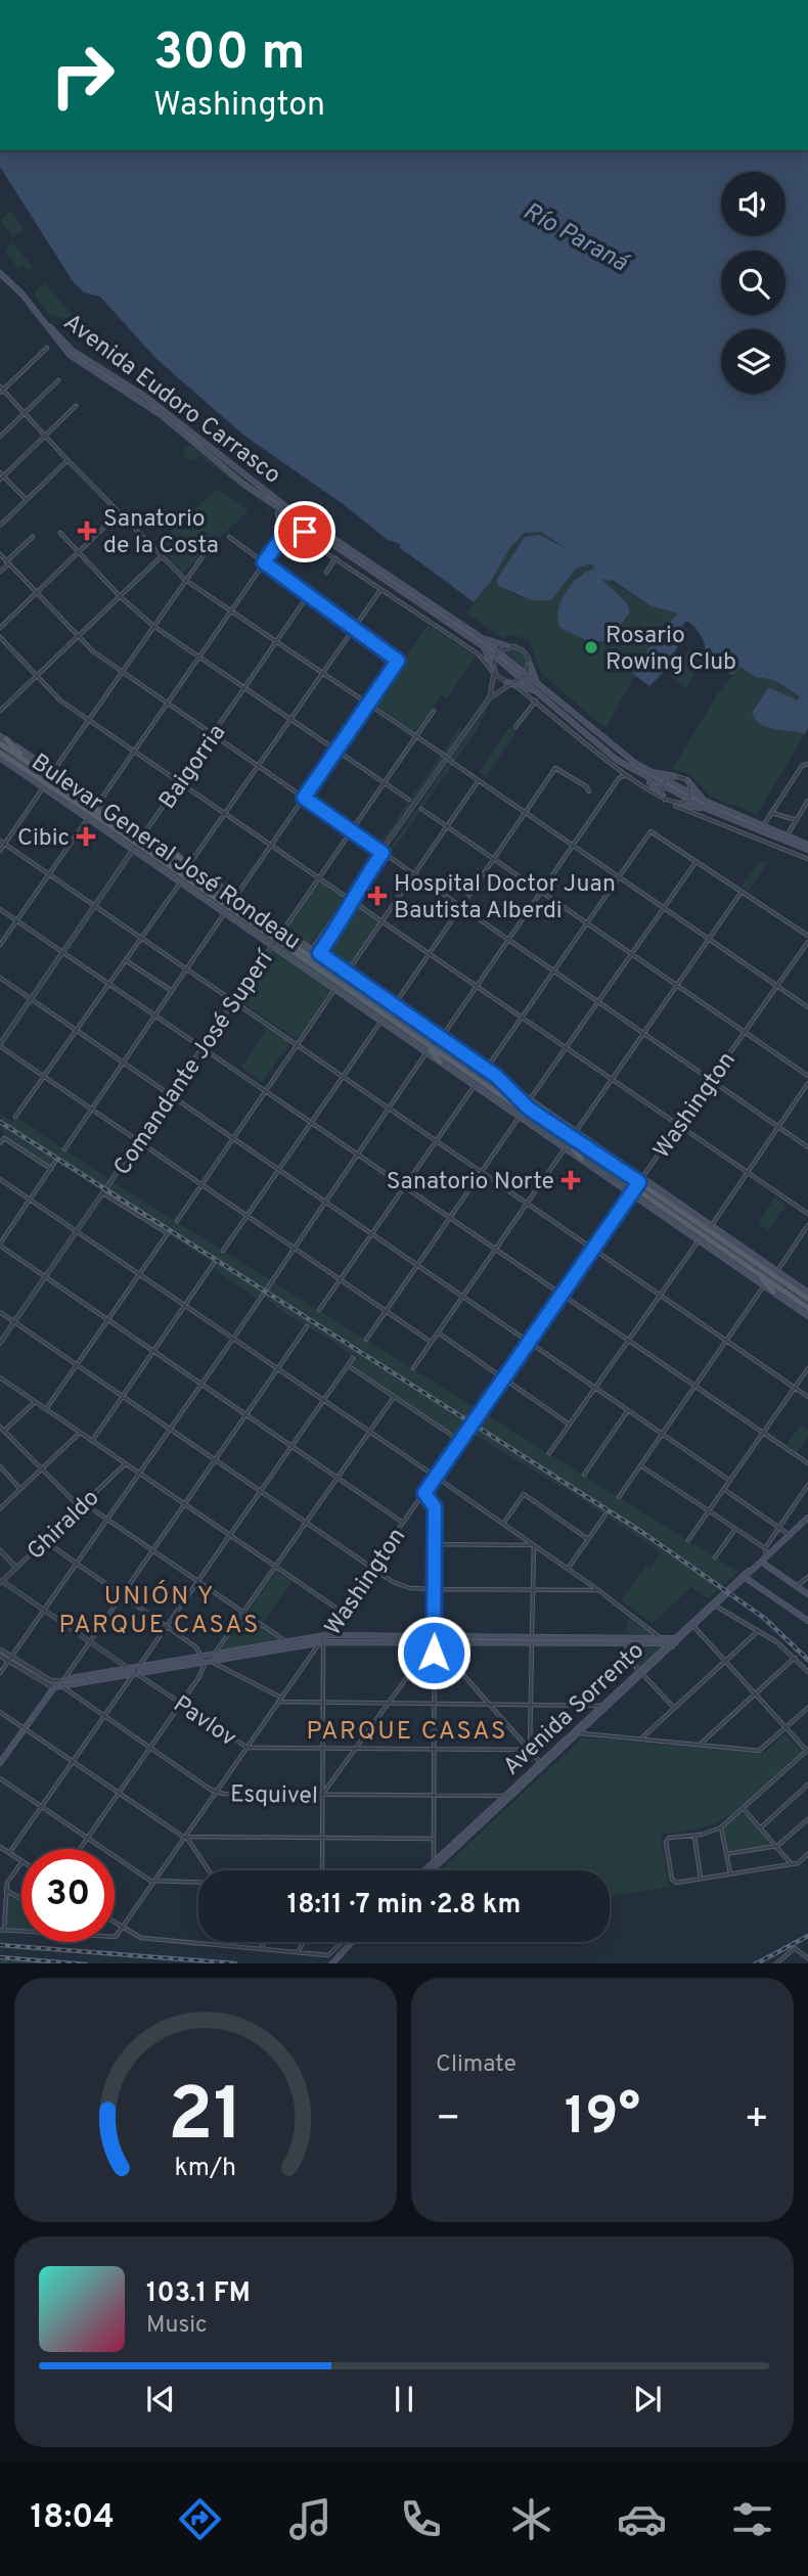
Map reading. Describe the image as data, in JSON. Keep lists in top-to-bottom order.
{
  "streets": {
    "main road": ["Avenida Eudoro Carrasco", "Bulevar General José Rondeau", "Avenida Sorrento"],
    "street": [
      "Baigorria",
      "Comandante José Superí",
      "Washington",
      "Ghiraldo",
      "Pavlov",
      "Esquivel"
    ]
  },
  "crossings": [
    ["Baigorria", "Bulevar General José Rondeau"],
    ["Bulevar General José Rondeau", "Comandante José Superí"],
    ["Bulevar General José Rondeau", "Washington"],
    ["Washington", "Pavlov"],
    ["Washington", "Esquivel"],
    ["Ghiraldo", "Pavlov"],
    ["Avenida Sorrento", "Esquivel"]
  ],
  "districts": ["UNIÓN Y PARQUE CASAS", "PARQUE CASAS"],
  "water": ["Río Paraná"],
  "places": {
    "health": [
      "Sanatorio de la Costa",
      "Cibic",
      "Hospital Doctor Juan Bautista Alberdi",
      "Sanatorio Norte"
    ],
    "other": ["Rosario Rowing Club"]
  },
  "page": {
    "turn": ["300 m", "Washington"],
    "limit": "30",
    "trip": "18:11 · 7 min · 2.8 km",
    "tile": "Climate",
    "heat": ["−", "19°", "+"],
    "song": ["103.1 FM", "Music"],
    "tabs": "18:04",
    "gauge": ["21", "km/h"]
  }
}
